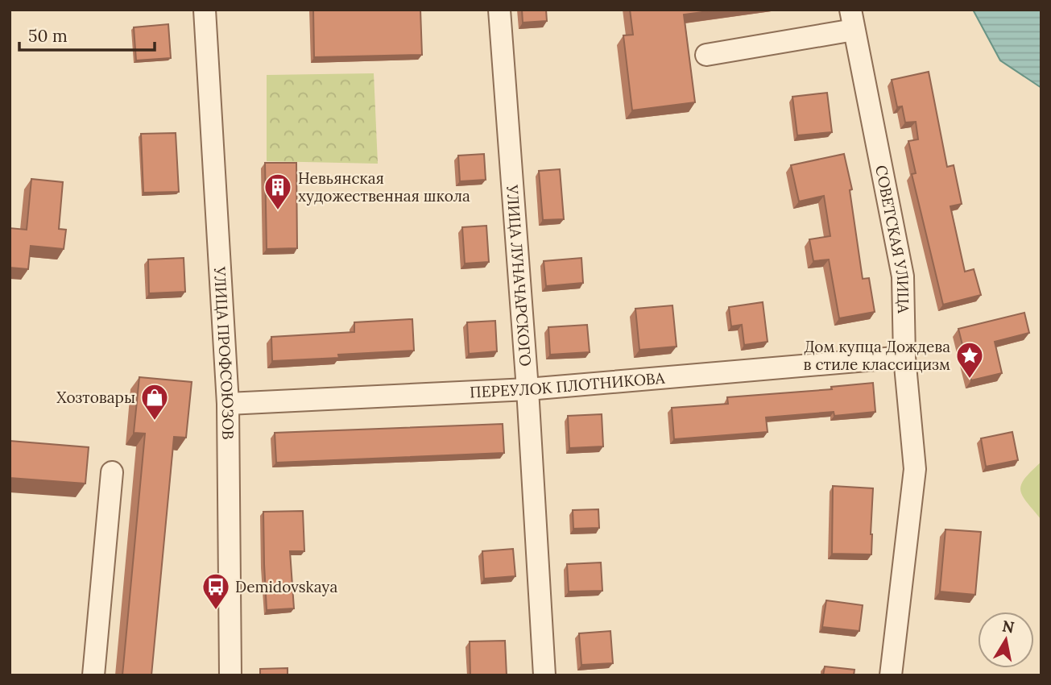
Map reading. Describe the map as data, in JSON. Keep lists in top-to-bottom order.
{
  "streets": {
    "street": [
      "СОВЕТСКАЯ УЛИЦА",
      "УЛИЦА ЛУНАЧАРСКОГО",
      "УЛИЦА ПРОФСОЮЗОВ",
      "ПЕРЕУЛОК ПЛОТНИКОВА"
    ]
  },
  "crossings": [
    ["СОВЕТСКАЯ УЛИЦА", "ПЕРЕУЛОК ПЛОТНИКОВА"],
    ["УЛИЦА ЛУНАЧАРСКОГО", "ПЕРЕУЛОК ПЛОТНИКОВА"],
    ["УЛИЦА ПРОФСОЮЗОВ", "ПЕРЕУЛОК ПЛОТНИКОВА"]
  ],
  "places": {
    "building": ["Невьянская художественная школа"],
    "place": ["Дом купца Дождева в стиле классицизм"],
    "shop": ["Хозтовары"],
    "bus stop": ["Demidovskaya"]
  },
  "scale_bar": "50 m",
  "north": "top"
}
